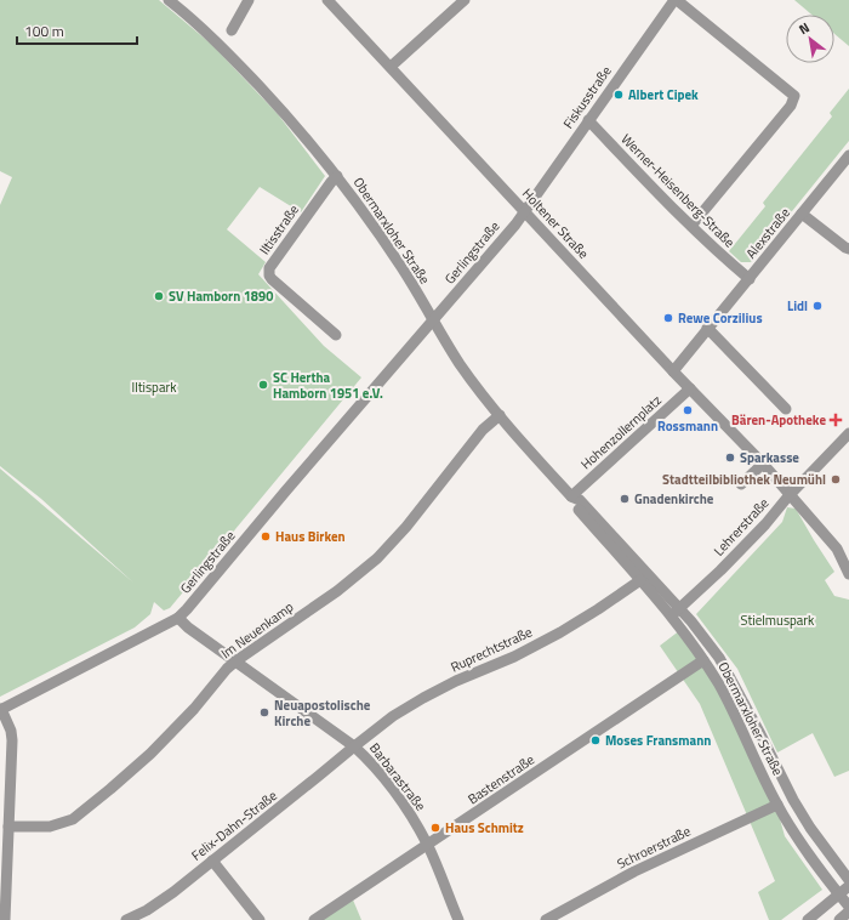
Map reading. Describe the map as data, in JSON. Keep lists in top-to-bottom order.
{
  "streets": {
    "street": [
      "Fiskusstraße",
      "Werner-Heisenberg-Straße",
      "Holtener Straße",
      "Iltisstraße",
      "Obermarxloher Straße",
      "Alexstraße",
      "Gerlingstraße",
      "Hohenzollernplatz",
      "Lehrerstraße",
      "Im Neuenkamp",
      "Ruprechtstraße",
      "Barbarastraße",
      "Bastenstraße",
      "Felix-Dahn-Straße",
      "Schroerstraße"
    ]
  },
  "crossings": [
    ["Fiskusstraße", "Werner-Heisenberg-Straße"],
    ["Fiskusstraße", "Holtener Straße"],
    ["Fiskusstraße", "Gerlingstraße"],
    ["Werner-Heisenberg-Straße", "Alexstraße"],
    ["Holtener Straße", "Alexstraße"],
    ["Holtener Straße", "Gerlingstraße"],
    ["Holtener Straße", "Hohenzollernplatz"],
    ["Holtener Straße", "Lehrerstraße"],
    ["Iltisstraße", "Obermarxloher Straße"],
    ["Obermarxloher Straße", "Gerlingstraße"],
    ["Obermarxloher Straße", "Hohenzollernplatz"],
    ["Obermarxloher Straße", "Lehrerstraße"],
    ["Obermarxloher Straße", "Im Neuenkamp"],
    ["Obermarxloher Straße", "Ruprechtstraße"],
    ["Obermarxloher Straße", "Bastenstraße"],
    ["Obermarxloher Straße", "Schroerstraße"],
    ["Gerlingstraße", "Im Neuenkamp"],
    ["Gerlingstraße", "Barbarastraße"],
    ["Im Neuenkamp", "Barbarastraße"],
    ["Ruprechtstraße", "Barbarastraße"],
    ["Ruprechtstraße", "Felix-Dahn-Straße"],
    ["Barbarastraße", "Bastenstraße"],
    ["Barbarastraße", "Felix-Dahn-Straße"]
  ],
  "parks": ["Iltispark", "Stielmuspark"],
  "places": {
    "other": [
      "Albert Cipek",
      "SV Hamborn 1890",
      "Lidl",
      "Rewe Corzilius",
      "SC Hertha Hamborn 1951 e.V.",
      "Rossmann",
      "Sparkasse",
      "Stadtteilbibliothek Neumühl",
      "Gnadenkirche",
      "Haus Birken",
      "Neuapostolische Kirche",
      "Moses Fransmann",
      "Haus Schmitz"
    ],
    "health": ["Bären-Apotheke"]
  },
  "scale_bar": "100 m",
  "north": "top left"
}
